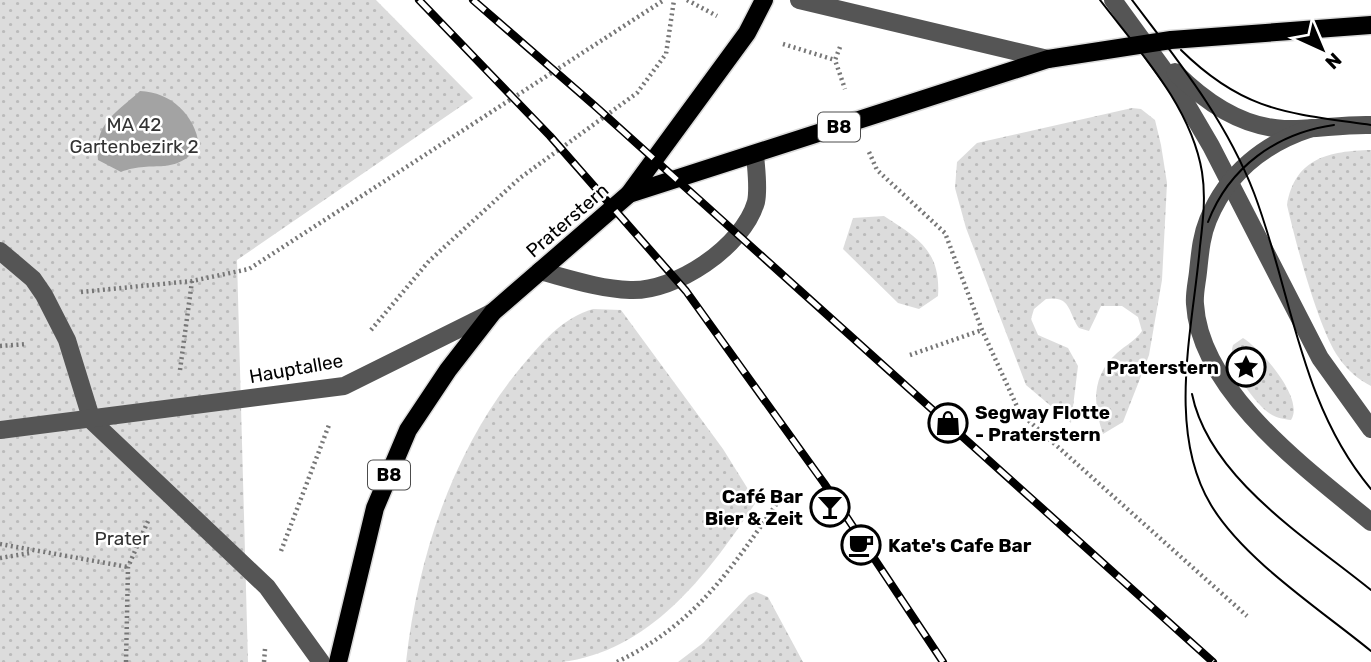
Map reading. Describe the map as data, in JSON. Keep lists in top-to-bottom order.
{
  "streets": {
    "main road": ["B8", "Praterstern"],
    "street": ["Hauptallee"]
  },
  "crossings": [
    ["B8", "Praterstern"],
    ["Praterstern", "Hauptallee"]
  ],
  "parks": ["MA 42 Gartenbezirk 2", "Prater"],
  "places": {
    "place": ["Praterstern"],
    "shop": ["Segway Flotte - Praterstern"],
    "bar": ["Café Bar Bier & Zeit"],
    "cafe": ["Kate's Cafe Bar"]
  },
  "north": "bottom right"
}
